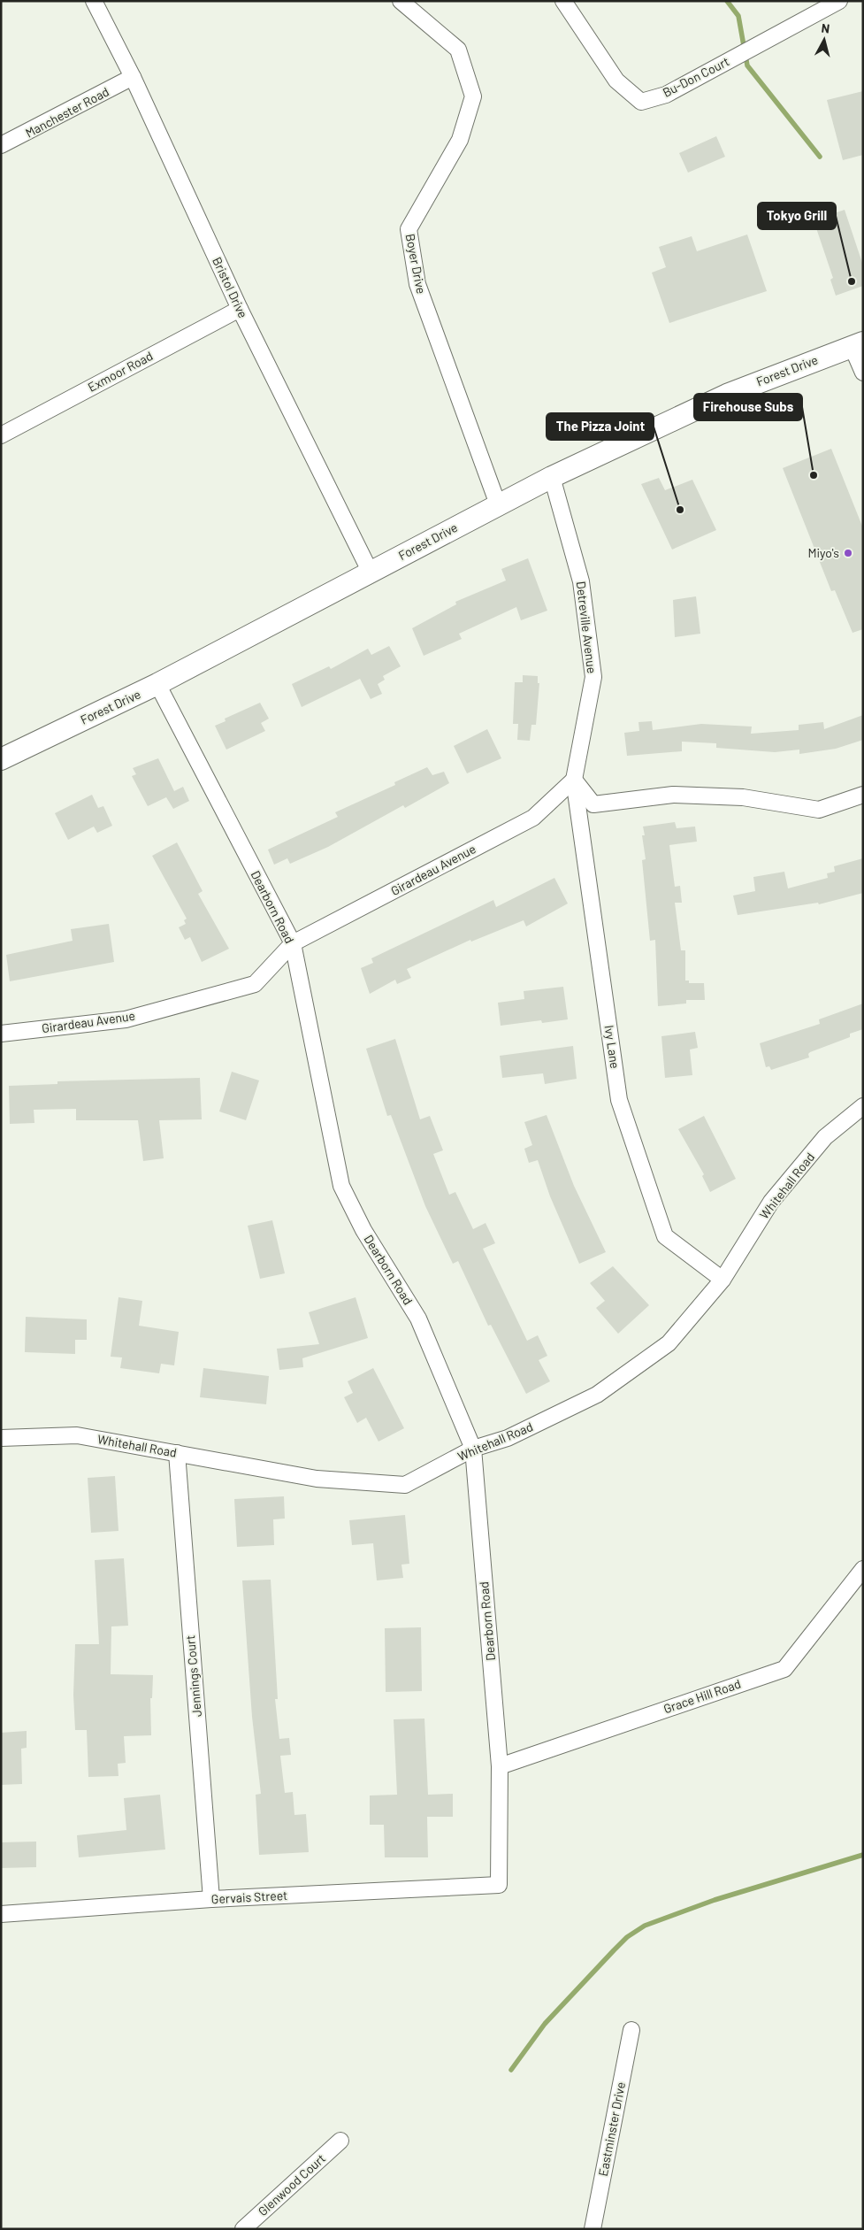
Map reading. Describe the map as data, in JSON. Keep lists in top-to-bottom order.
{
  "streets": {
    "main road": ["Forest Drive"],
    "street": [
      "Bu-Don Court",
      "Manchester Road",
      "Boyer Drive",
      "Bristol Drive",
      "Exmoor Road",
      "Detreville Avenue",
      "Girardeau Avenue",
      "Dearborn Road",
      "Ivy Lane",
      "Whitehall Road",
      "Jennings Court",
      "Grace Hill Road",
      "Gervais Street",
      "Eastminster Drive",
      "Glenwood Court"
    ]
  },
  "crossings": [
    ["Manchester Road", "Bristol Drive"],
    ["Boyer Drive", "Forest Drive"],
    ["Bristol Drive", "Forest Drive"],
    ["Bristol Drive", "Exmoor Road"],
    ["Forest Drive", "Detreville Avenue"],
    ["Forest Drive", "Dearborn Road"],
    ["Detreville Avenue", "Girardeau Avenue"],
    ["Detreville Avenue", "Ivy Lane"],
    ["Girardeau Avenue", "Dearborn Road"],
    ["Girardeau Avenue", "Ivy Lane"],
    ["Dearborn Road", "Whitehall Road"],
    ["Dearborn Road", "Grace Hill Road"],
    ["Dearborn Road", "Gervais Street"],
    ["Ivy Lane", "Whitehall Road"],
    ["Whitehall Road", "Jennings Court"],
    ["Jennings Court", "Gervais Street"]
  ],
  "places": [
    "Tokyo Grill",
    "Firehouse Subs",
    "The Pizza Joint",
    "Miyo's"
  ],
  "north": "top"
}
